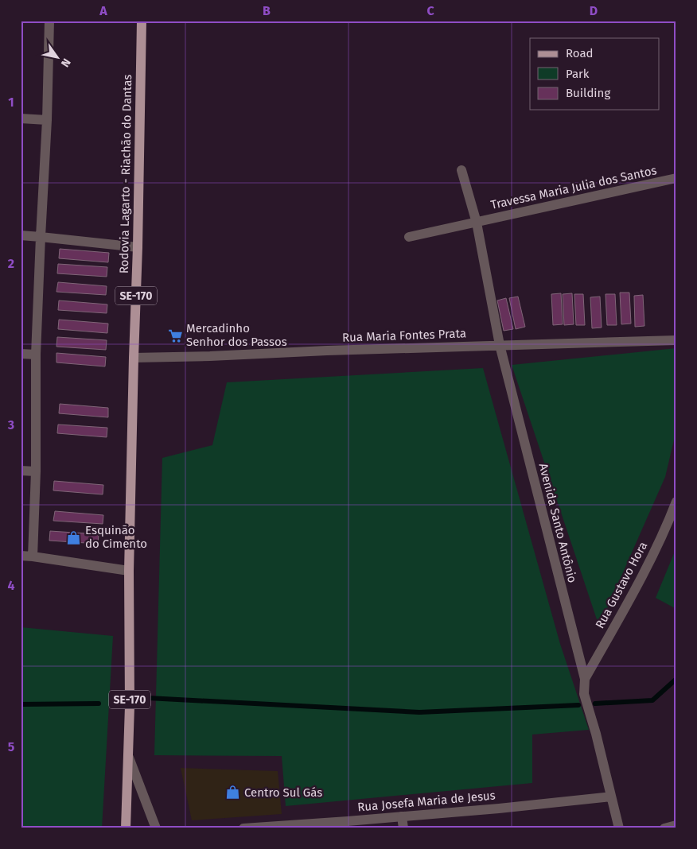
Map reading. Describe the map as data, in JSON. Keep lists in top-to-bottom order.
{
  "streets": {
    "main road": ["Rodovia Lagarto - Riachão do Dantas", "SE-170"],
    "street": [
      "Travessa Maria Julia dos Santos",
      "Rua Maria Fontes Prata",
      "Avenida Santo Antônio",
      "Rua Gustavo Hora",
      "Rua Josefa Maria de Jesus"
    ]
  },
  "crossings": [
    ["Rodovia Lagarto - Riachão do Dantas", "Rua Maria Fontes Prata"],
    ["Travessa Maria Julia dos Santos", "Avenida Santo Antônio"],
    ["Rua Maria Fontes Prata", "Avenida Santo Antônio"],
    ["Avenida Santo Antônio", "Rua Gustavo Hora"],
    ["Avenida Santo Antônio", "Rua Josefa Maria de Jesus"]
  ],
  "places": {
    "supermarket": ["Mercadinho Senhor dos Passos"],
    "shop": ["Esquinão do Cimento", "Centro Sul Gás"]
  },
  "legend": ["Road", "Park", "Building"],
  "north": "bottom right",
  "grid": {
    "columns": [
      "A",
      "B",
      "C",
      "D"
    ],
    "rows": [
      "1",
      "2",
      "3",
      "4",
      "5"
    ]
  }
}
